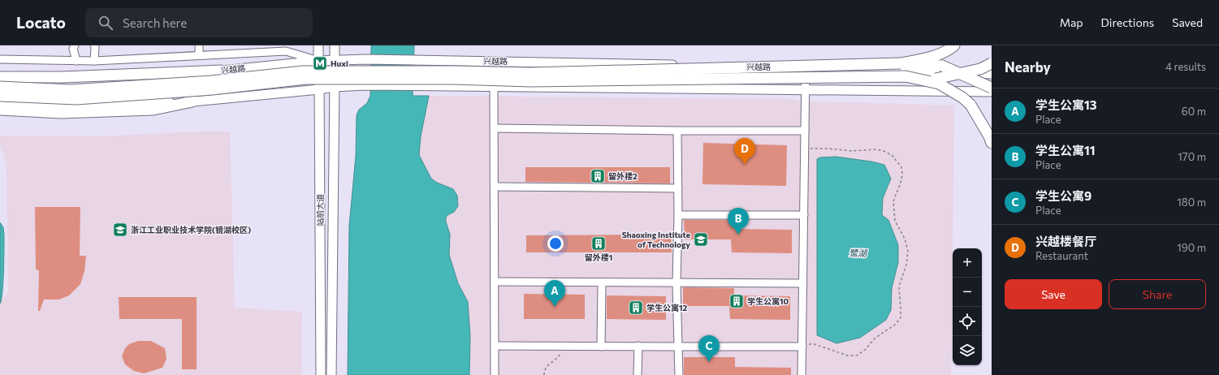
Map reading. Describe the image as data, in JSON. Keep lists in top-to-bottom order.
{
  "streets": {
    "main road": ["兴越路", "站前大道"]
  },
  "crossings": [
    ["兴越路", "站前大道"]
  ],
  "water": ["鹭湖"],
  "places": {
    "metro station": ["Huxi"],
    "building": [
      "留外楼2",
      "留外楼1",
      "学生公寓10",
      "学生公寓12"
    ],
    "school or university": ["浙江工业职业技术学院(镜湖校区)", "Shaoxing Institute of Technology"]
  },
  "page": {
    "header": "Locato",
    "search": "Search here",
    "nav": ["Map", "Directions", "Saved"],
    "heading": ["Nearby", "4 results"],
    "list": [
      {
        "mark": "A",
        "name": "学生公寓13",
        "note": "Place",
        "value": "60 m"
      },
      {
        "mark": "B",
        "name": "学生公寓11",
        "note": "Place",
        "value": "170 m"
      },
      {
        "mark": "C",
        "name": "学生公寓9",
        "note": "Place",
        "value": "180 m"
      },
      {
        "mark": "D",
        "name": "兴越楼餐厅",
        "note": "Restaurant",
        "value": "190 m"
      }
    ],
    "pins": [
      "D",
      "B",
      "A",
      "C"
    ],
    "map_buttons": ["+", "−"],
    "buttons": ["Save", "Share"]
  }
}
